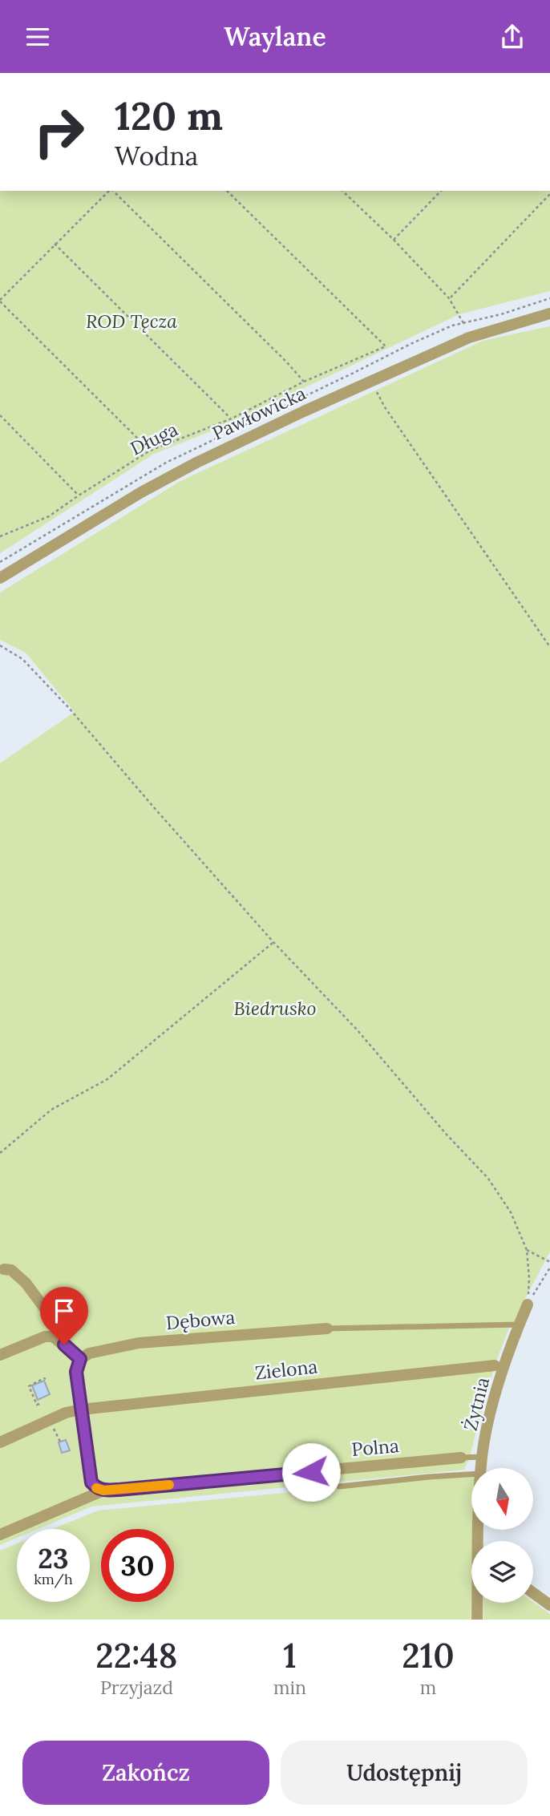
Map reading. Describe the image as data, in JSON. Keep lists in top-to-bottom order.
{
  "streets": {
    "street": [
      "Pawłowicka",
      "Dębowa",
      "Zielona",
      "Żytnia",
      "Polna"
    ],
    "path": ["Długa"]
  },
  "parks": ["ROD Tęcza", "Biedrusko"],
  "north": "bottom",
  "page": {
    "header": "Waylane",
    "turn": ["120 m", "Wodna"],
    "speed": "23 km/h",
    "limit": "30",
    "eta": [
      "22:48",
      "Przyjazd",
      "1",
      "min",
      "210",
      "m"
    ],
    "buttons": ["Zakończ", "Udostępnij"]
  }
}
